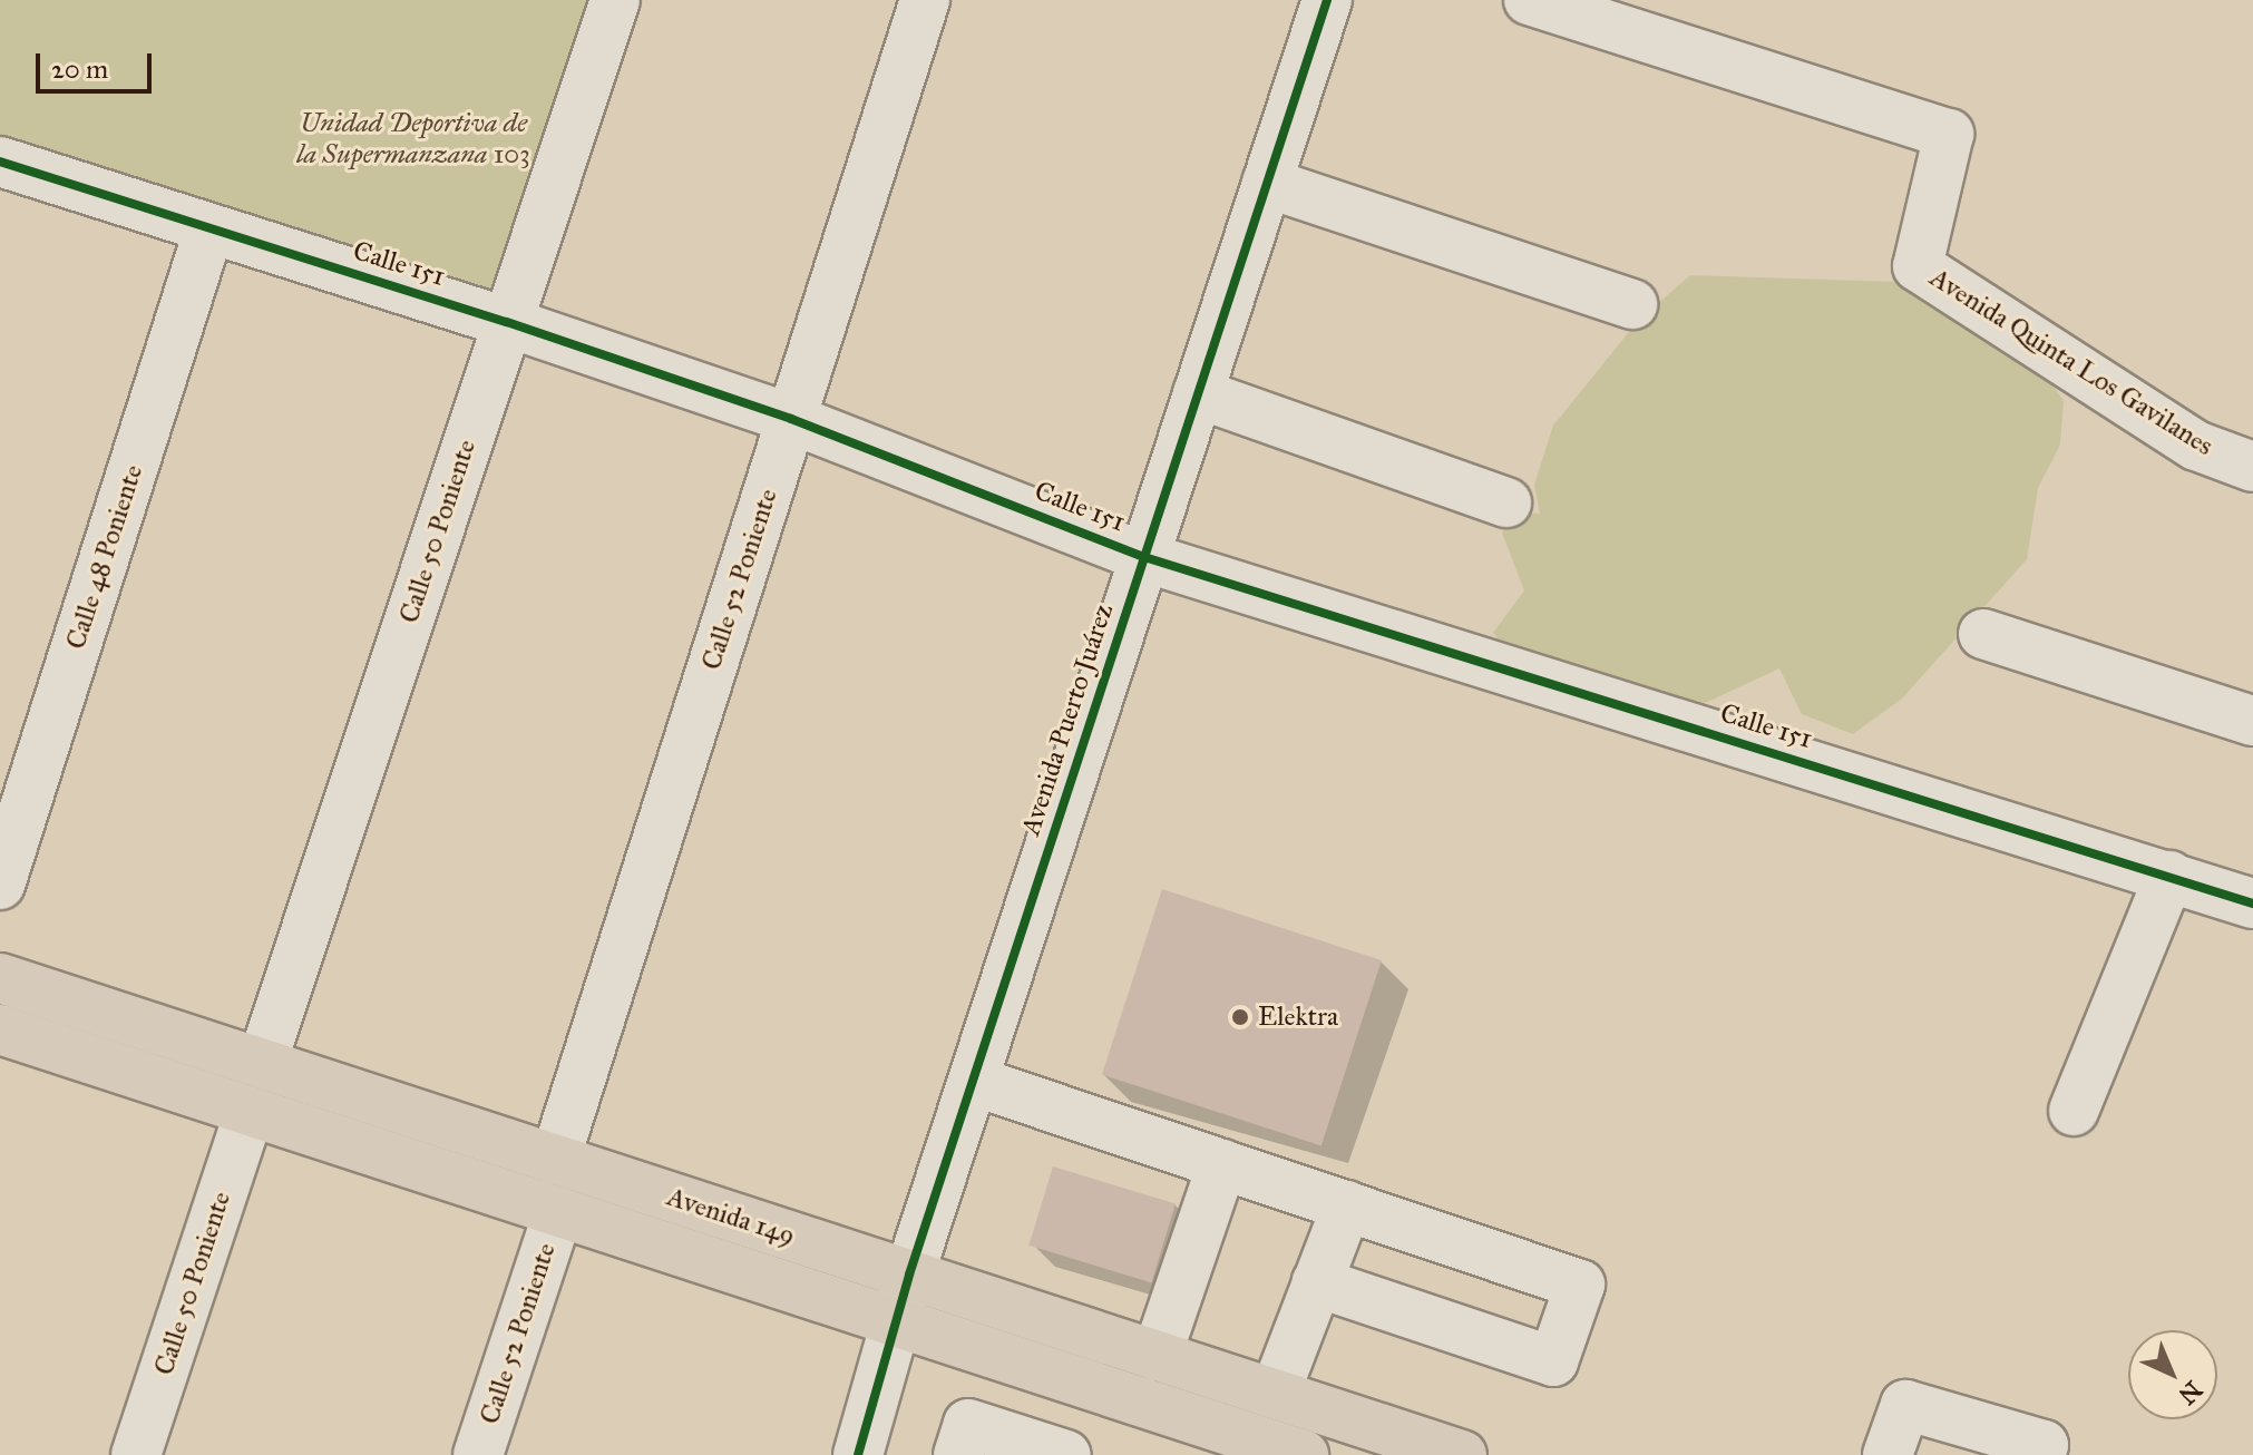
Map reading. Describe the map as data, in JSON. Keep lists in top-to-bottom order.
{
  "streets": {
    "main road": ["Avenida 149"],
    "street": [
      "Calle 151",
      "Avenida Quinta Los Gavilanes",
      "Calle 50 Poniente",
      "Calle 48 Poniente",
      "Calle 52 Poniente",
      "Avenida Puerto Juárez"
    ]
  },
  "crossings": [
    ["Calle 151", "Calle 50 Poniente"],
    ["Calle 151", "Calle 48 Poniente"],
    ["Calle 151", "Calle 52 Poniente"],
    ["Calle 151", "Avenida Puerto Juárez"],
    ["Calle 50 Poniente", "Avenida 149"],
    ["Calle 52 Poniente", "Avenida 149"],
    ["Avenida Puerto Juárez", "Avenida 149"]
  ],
  "parks": ["Unidad Deportiva de la Supermanzana 103"],
  "places": ["Elektra"],
  "scale_bar": "20 m",
  "north": "bottom right"
}
